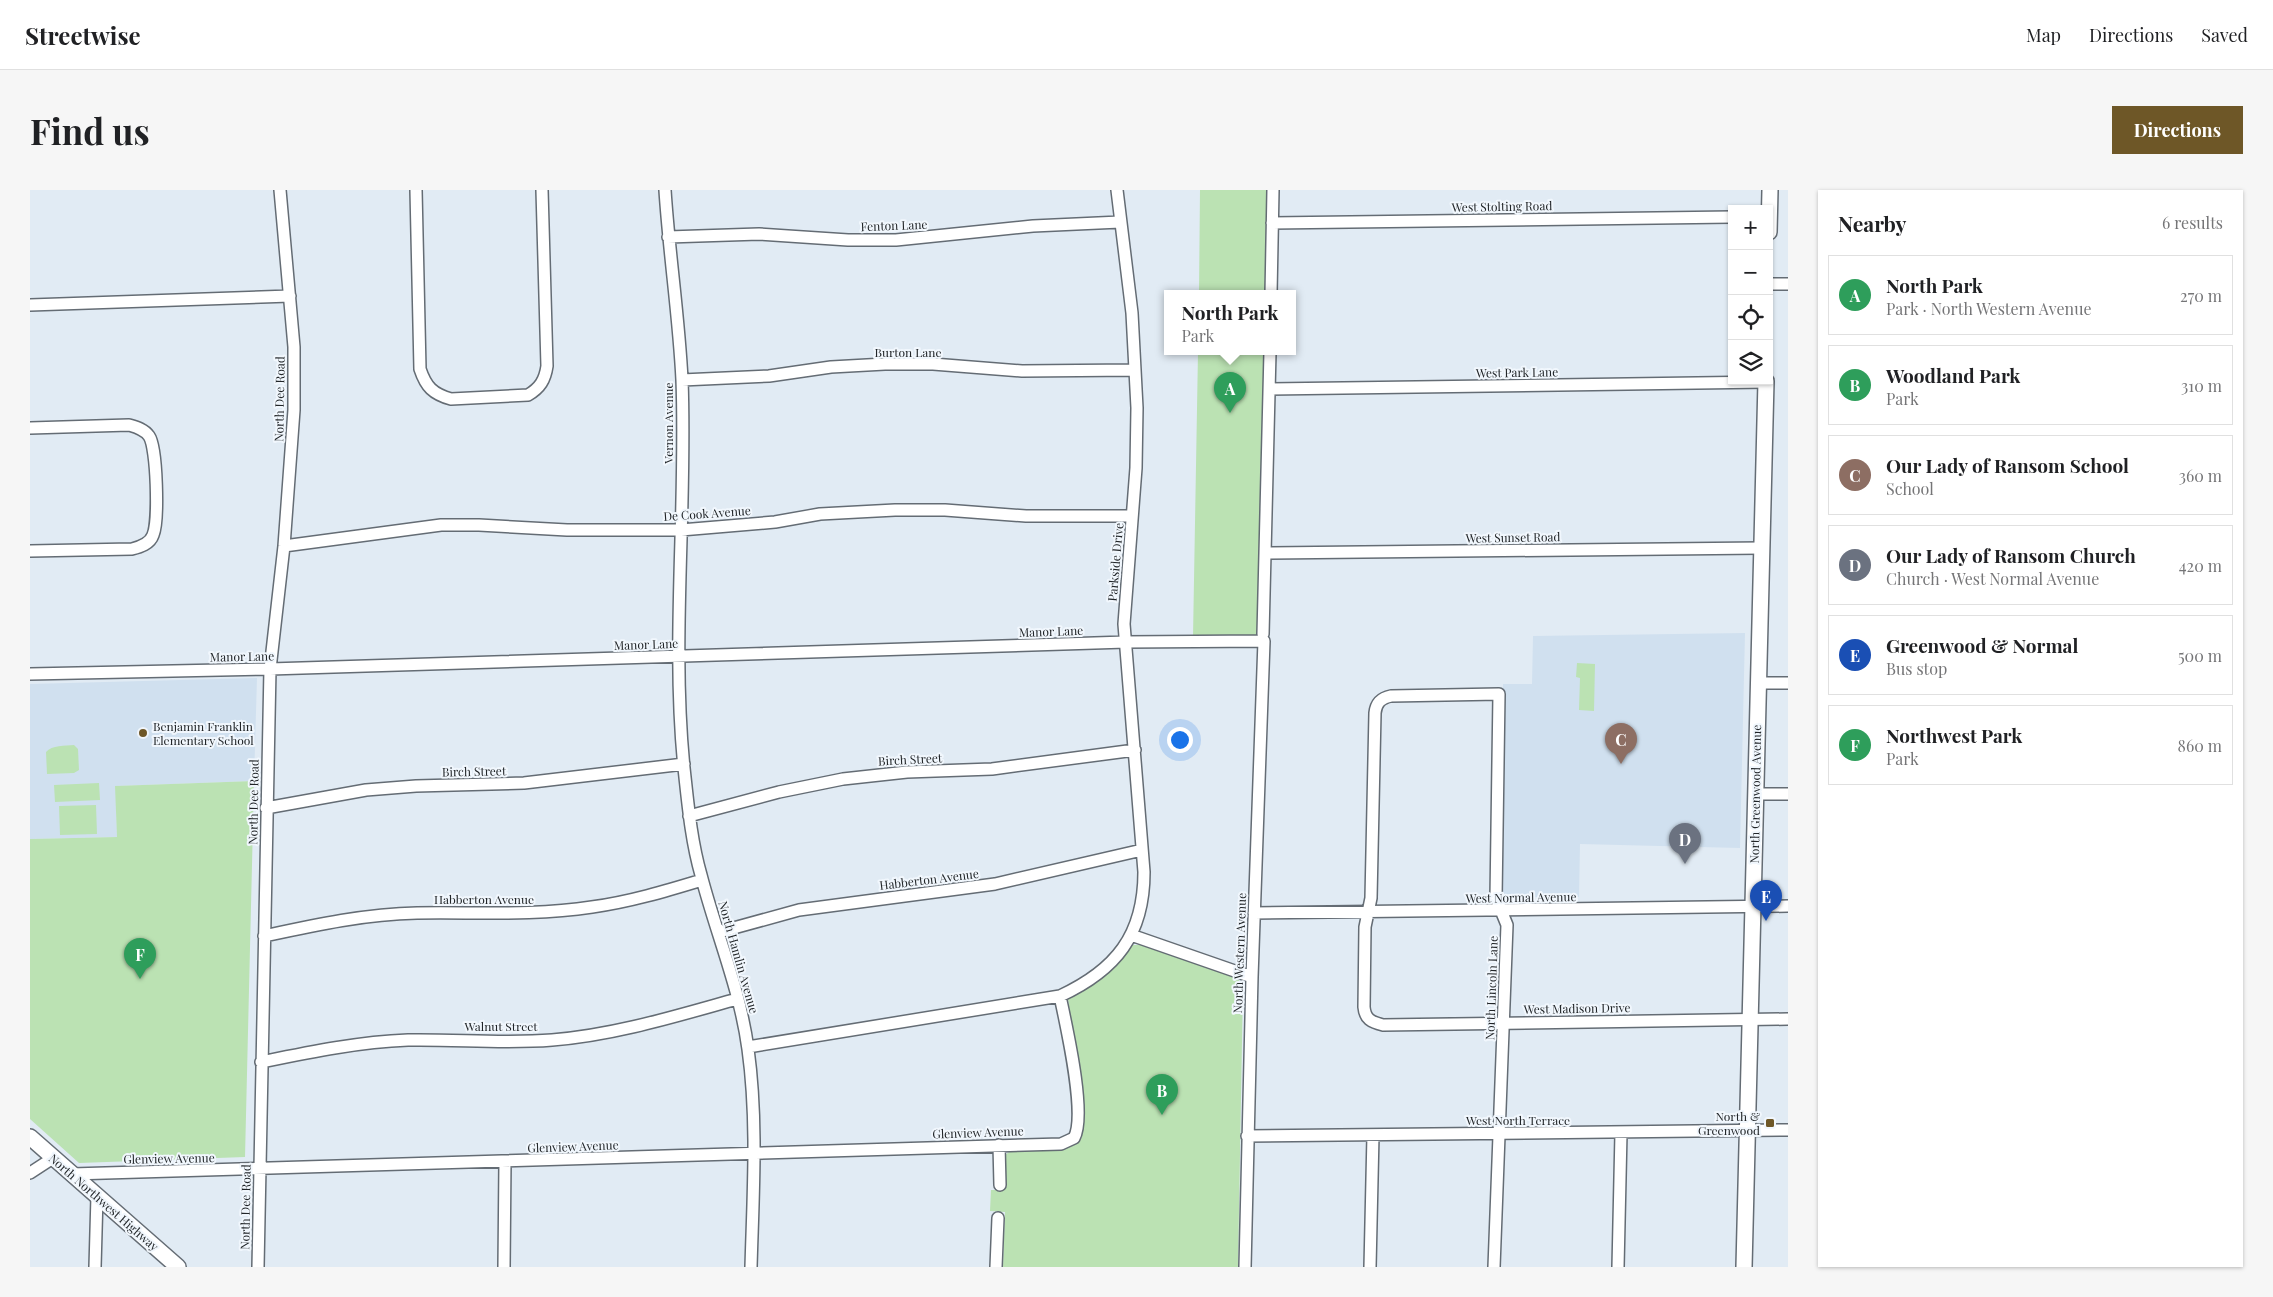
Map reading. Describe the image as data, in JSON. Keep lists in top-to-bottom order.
{
  "streets": {
    "main road": ["North Greenwood Avenue", "North Northwest Highway"],
    "street": [
      "West Stolting Road",
      "Fenton Lane",
      "Burton Lane",
      "West Park Lane",
      "North Dee Road",
      "Vernon Avenue",
      "De Cook Avenue",
      "West Sunset Road",
      "Parkside Drive",
      "Manor Lane",
      "Birch Street",
      "Habberton Avenue",
      "West Normal Avenue",
      "North Western Avenue",
      "North Hamlin Avenue",
      "North Lincoln Lane",
      "West Madison Drive",
      "Walnut Street",
      "West North Terrace",
      "Glenview Avenue"
    ]
  },
  "crossings": [
    ["Fenton Lane", "Vernon Avenue"],
    ["Fenton Lane", "Parkside Drive"],
    ["Burton Lane", "Vernon Avenue"],
    ["Burton Lane", "Parkside Drive"],
    ["West Park Lane", "North Western Avenue"],
    ["North Dee Road", "De Cook Avenue"],
    ["North Dee Road", "Manor Lane"],
    ["North Dee Road", "Birch Street"],
    ["North Dee Road", "Habberton Avenue"],
    ["North Dee Road", "Walnut Street"],
    ["North Dee Road", "Glenview Avenue"],
    ["Vernon Avenue", "De Cook Avenue"],
    ["Vernon Avenue", "Manor Lane"],
    ["Vernon Avenue", "North Hamlin Avenue"],
    ["De Cook Avenue", "Parkside Drive"],
    ["West Sunset Road", "North Greenwood Avenue"],
    ["West Sunset Road", "North Western Avenue"],
    ["Parkside Drive", "Manor Lane"],
    ["Parkside Drive", "Birch Street"],
    ["Parkside Drive", "Habberton Avenue"],
    ["Manor Lane", "North Western Avenue"],
    ["Manor Lane", "North Hamlin Avenue"],
    ["Birch Street", "North Hamlin Avenue"],
    ["North Greenwood Avenue", "West Normal Avenue"],
    ["North Greenwood Avenue", "West Madison Drive"],
    ["North Greenwood Avenue", "West North Terrace"],
    ["Habberton Avenue", "North Hamlin Avenue"],
    ["West Normal Avenue", "North Western Avenue"],
    ["West Normal Avenue", "North Lincoln Lane"],
    ["West Normal Avenue", "West Madison Drive"],
    ["North Western Avenue", "West North Terrace"],
    ["North Hamlin Avenue", "Walnut Street"],
    ["North Hamlin Avenue", "Glenview Avenue"],
    ["North Lincoln Lane", "West Madison Drive"],
    ["North Lincoln Lane", "West North Terrace"],
    ["Glenview Avenue", "North Northwest Highway"]
  ],
  "places": {
    "other": ["Benjamin Franklin Elementary School"],
    "transit": ["North & Greenwood"]
  },
  "page": {
    "header": "Streetwise",
    "nav": ["Map", "Directions", "Saved"],
    "buttons": "Directions",
    "title": "Find us",
    "heading": ["Nearby", "6 results"],
    "map_buttons": ["+", "−"],
    "list": [
      {
        "mark": "A",
        "name": "North Park",
        "note": "Park · North Western Avenue",
        "value": "270 m"
      },
      {
        "mark": "B",
        "name": "Woodland Park",
        "note": "Park",
        "value": "310 m"
      },
      {
        "mark": "C",
        "name": "Our Lady of Ransom School",
        "note": "School",
        "value": "360 m"
      },
      {
        "mark": "D",
        "name": "Our Lady of Ransom Church",
        "note": "Church · West Normal Avenue",
        "value": "420 m"
      },
      {
        "mark": "E",
        "name": "Greenwood & Normal",
        "note": "Bus stop",
        "value": "500 m"
      },
      {
        "mark": "F",
        "name": "Northwest Park",
        "note": "Park",
        "value": "860 m"
      }
    ],
    "popup": ["North Park", "Park"],
    "pins": [
      "A",
      "C",
      "D",
      "E",
      "F",
      "B"
    ]
  }
}
